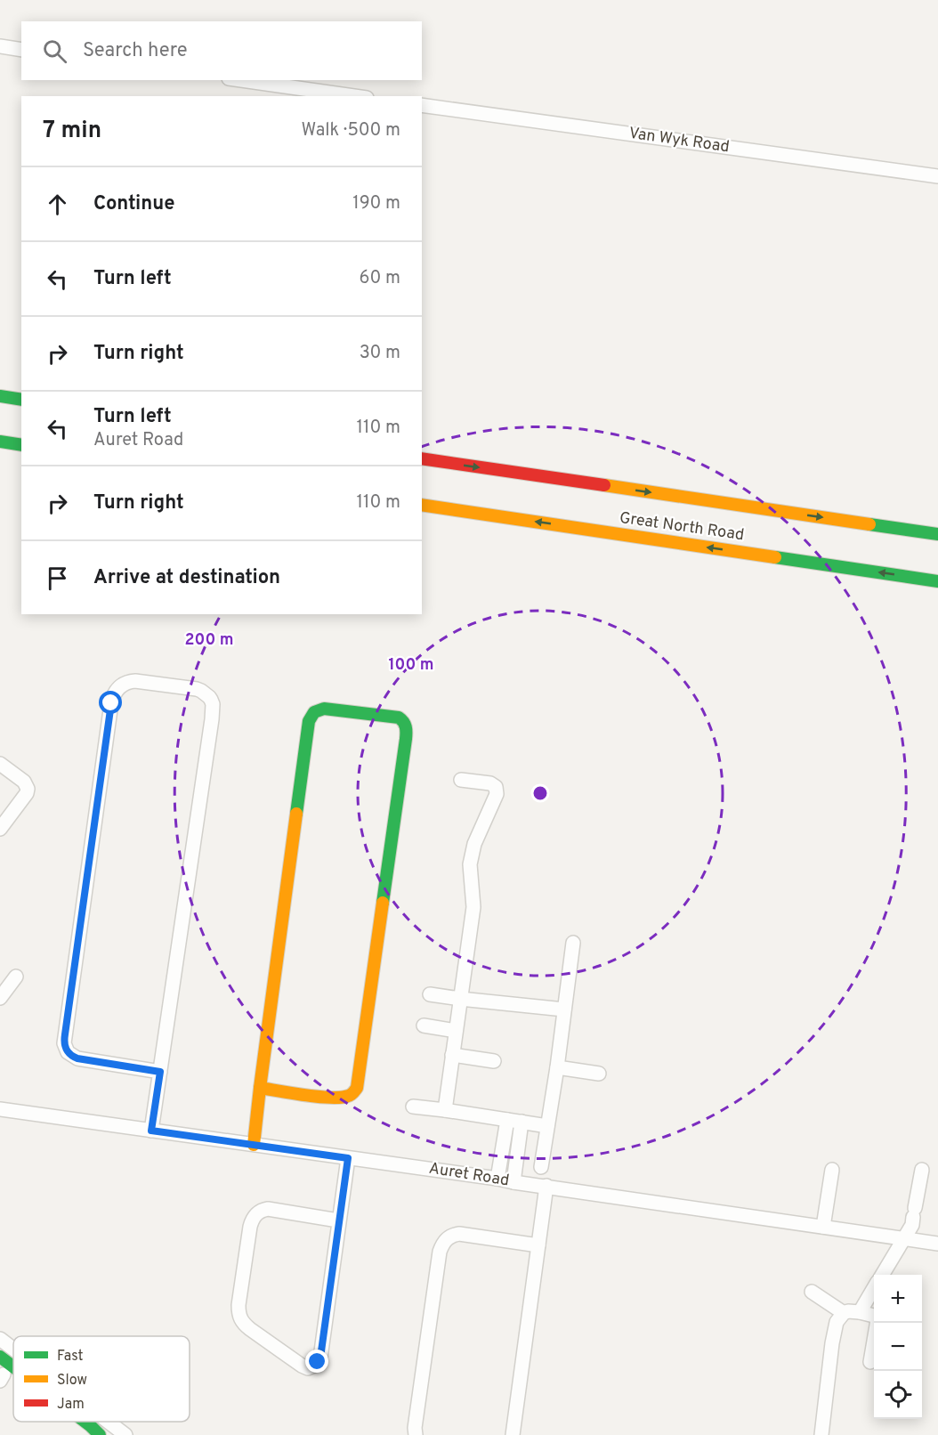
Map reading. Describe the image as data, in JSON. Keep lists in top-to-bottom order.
{
  "streets": {
    "main road": ["Great North Road"],
    "street": ["Van Wyk Road", "Auret Road"]
  },
  "legend": ["Fast", "Slow", "Jam"],
  "page": {
    "search": "Search here",
    "heading": ["7 min", "Walk · 500 m"],
    "list": [
      ["Continue", "190 m"],
      ["Turn left", "60 m"],
      ["Turn right", "30 m"],
      ["Turn left", "Auret Road", "110 m"],
      ["Turn right", "110 m"],
      "Arrive at destination"
    ],
    "map_buttons": ["+", "−"]
  },
  "rings": ["200 m", "100 m"]
}
